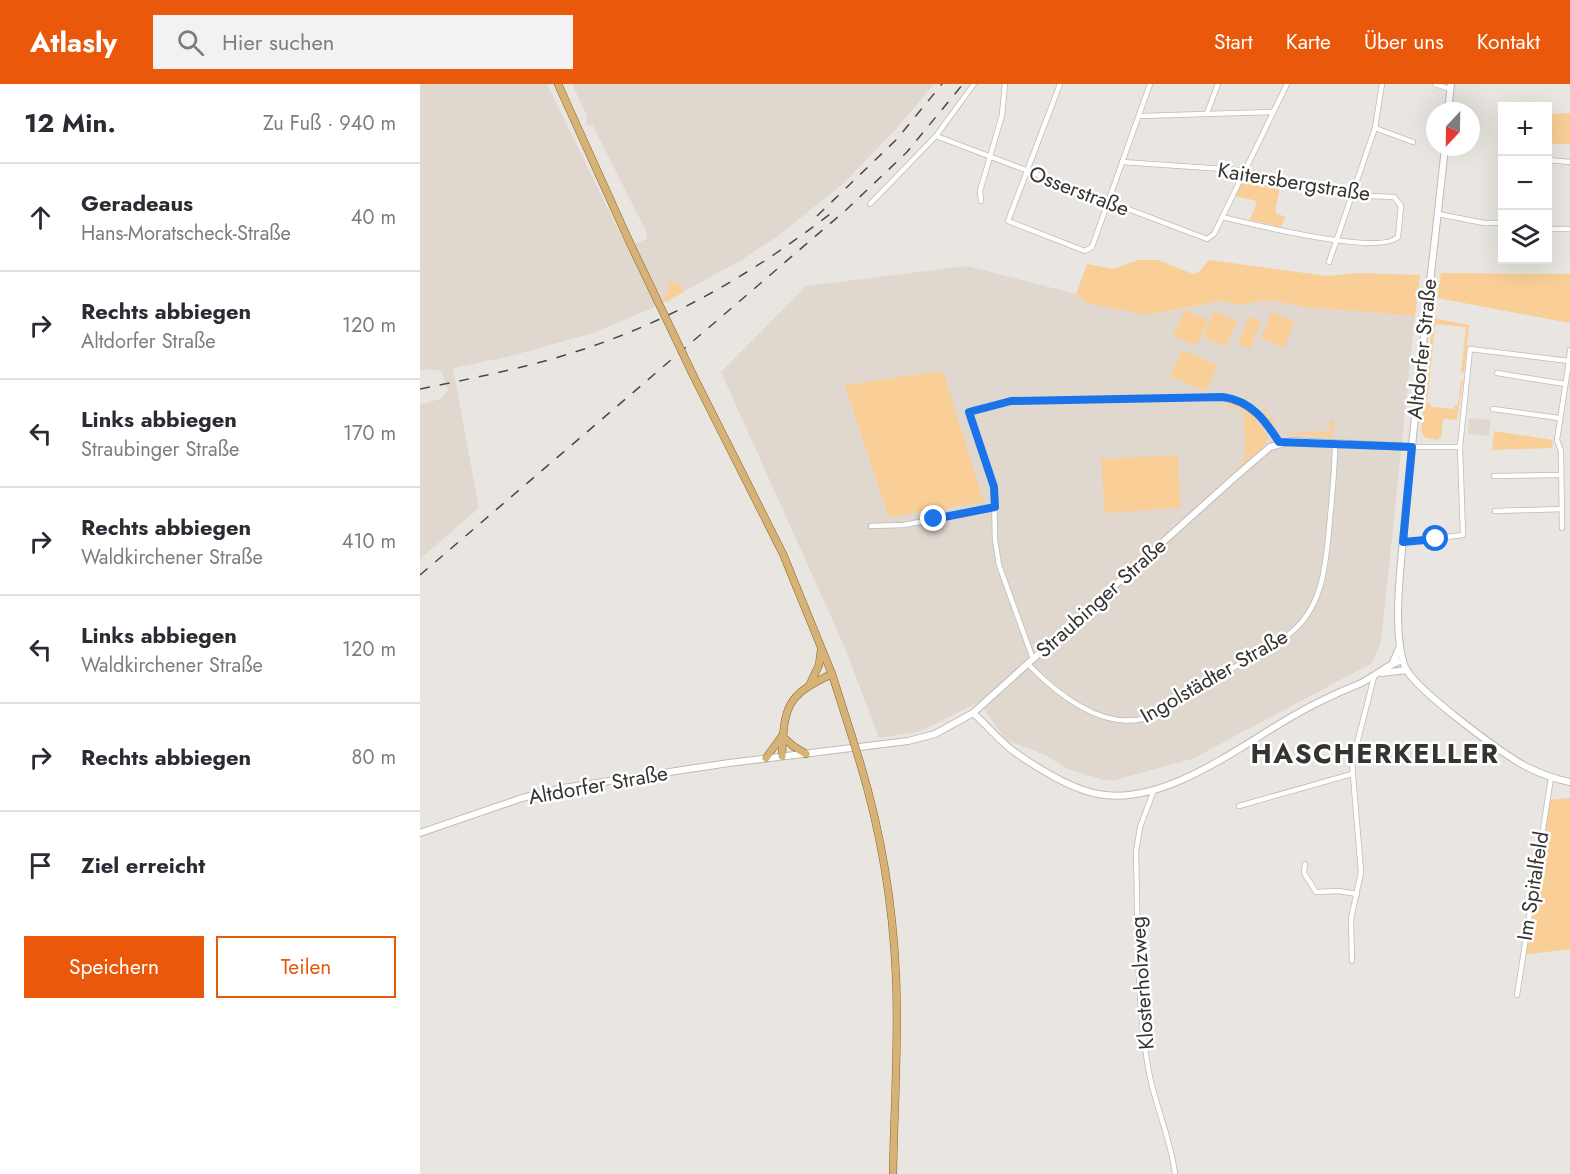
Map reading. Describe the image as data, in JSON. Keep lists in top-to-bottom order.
{
  "streets": {
    "main road": ["Altdorfer Straße", "Straubinger Straße"],
    "street": [
      "Kaitersbergstraße",
      "Osserstraße",
      "Ingolstädter Straße",
      "Im Spitalfeld",
      "Klosterholzweg"
    ]
  },
  "crossings": [
    ["Altdorfer Straße", "Straubinger Straße"],
    ["Straubinger Straße", "Ingolstädter Straße"]
  ],
  "districts": ["HASCHERKELLER"],
  "north": "bottom",
  "page": {
    "header": "Atlasly",
    "search": "Hier suchen",
    "nav": [
      "Start",
      "Karte",
      "Über uns",
      "Kontakt"
    ],
    "heading": ["12 Min.", "Zu Fuß · 940 m"],
    "map_buttons": ["+", "−"],
    "list": [
      ["Geradeaus", "Hans-Moratscheck-Straße", "40 m"],
      ["Rechts abbiegen", "Altdorfer Straße", "120 m"],
      ["Links abbiegen", "Straubinger Straße", "170 m"],
      ["Rechts abbiegen", "Waldkirchener Straße", "410 m"],
      ["Links abbiegen", "Waldkirchener Straße", "120 m"],
      ["Rechts abbiegen", "80 m"],
      "Ziel erreicht"
    ],
    "buttons": ["Speichern", "Teilen"]
  }
}
